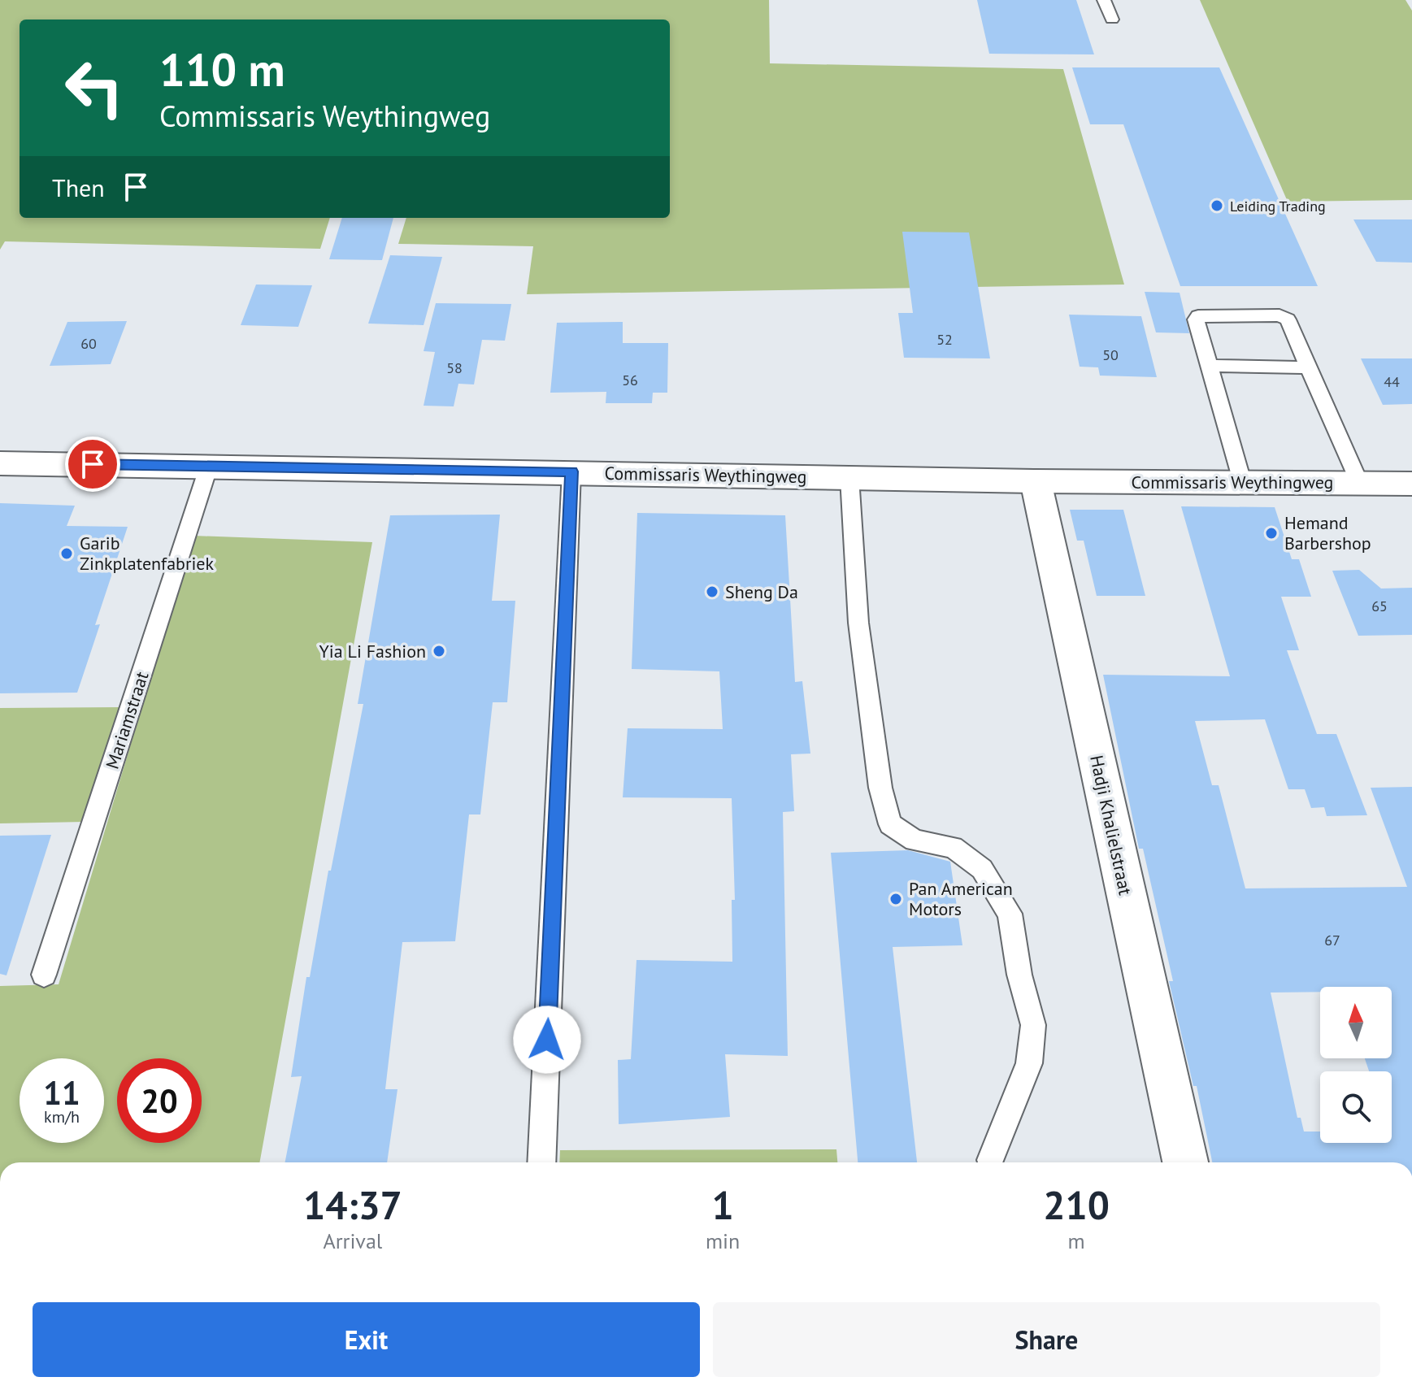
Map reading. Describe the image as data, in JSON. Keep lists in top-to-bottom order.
{
  "streets": {
    "main road": ["Commissaris Weythingweg", "Hadji Khalielstraat"],
    "lane": ["Mariamstraat"]
  },
  "crossings": [
    ["Commissaris Weythingweg", "Mariamstraat"],
    ["Commissaris Weythingweg", "Hadji Khalielstraat"]
  ],
  "places": [
    "Leiding Trading",
    "Hemand Barbershop",
    "Garib Zinkplatenfabriek",
    "Sheng Da",
    "Yia Li Fashion",
    "Pan American Motors"
  ],
  "house_numbers": [
    "52",
    "60",
    "50",
    "58",
    "56",
    "44",
    "65",
    "67"
  ],
  "north": "top",
  "page": {
    "turn": ["110 m", "Commissaris Weythingweg"],
    "then": "Then",
    "speed": "11 km/h",
    "limit": "20",
    "eta": [
      "14:37",
      "Arrival",
      "1",
      "min",
      "210",
      "m"
    ],
    "buttons": ["Exit", "Share"]
  }
}
